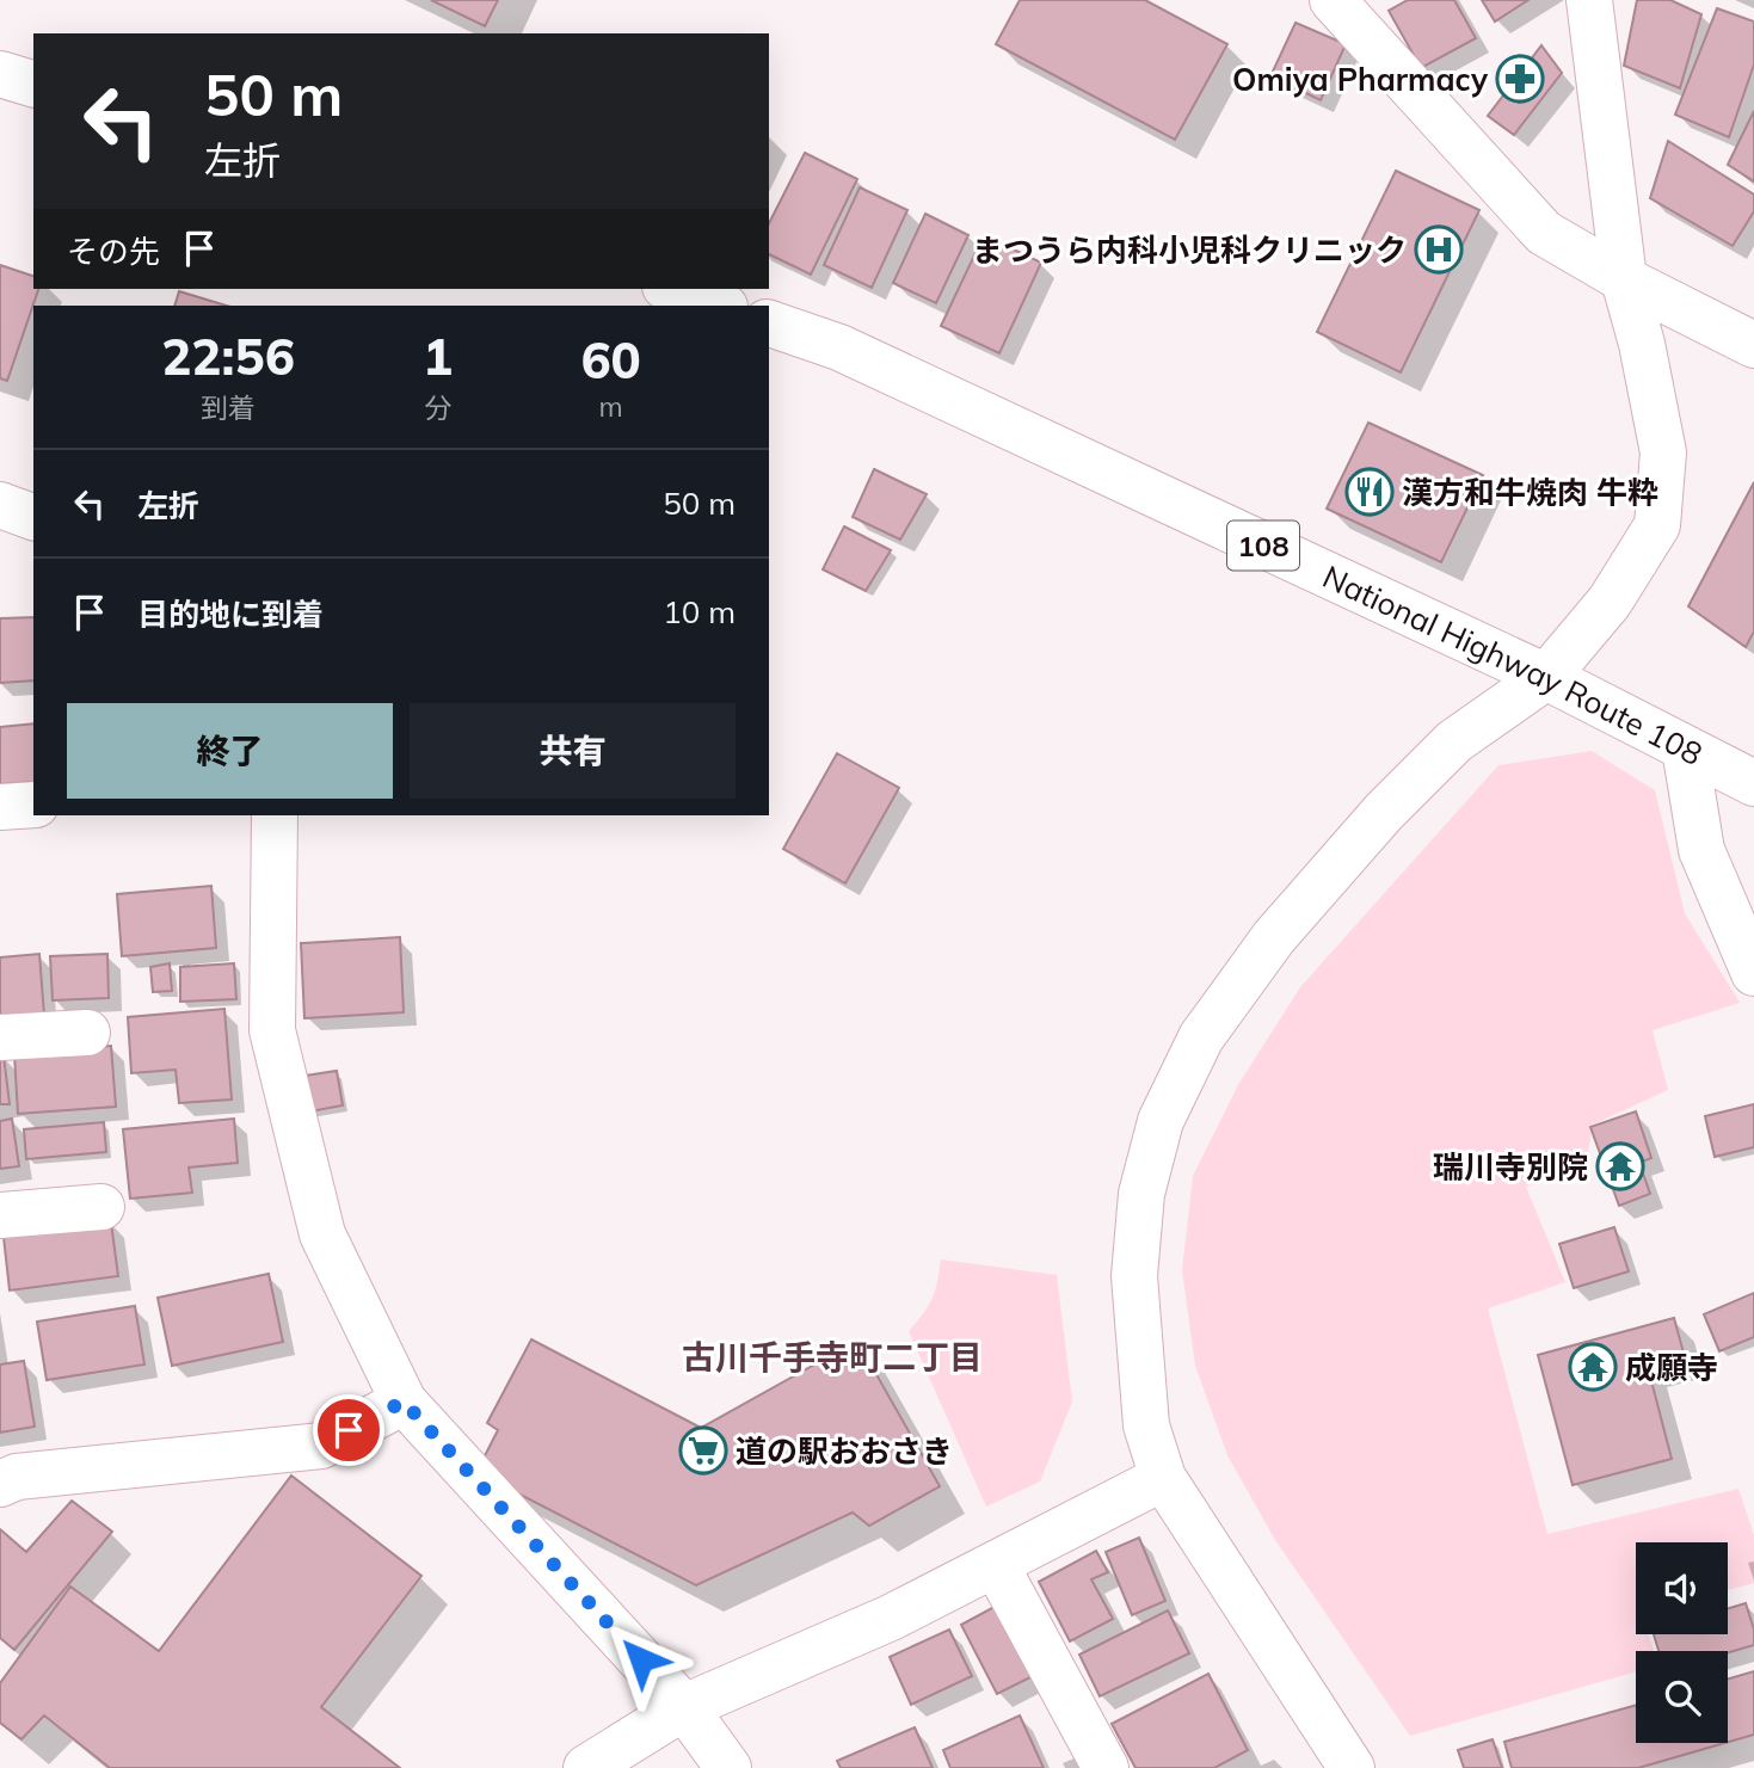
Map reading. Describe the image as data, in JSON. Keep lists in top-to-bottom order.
{
  "streets": {
    "main road": ["108", "National Highway Route 108"]
  },
  "districts": ["古川千手寺町二丁目"],
  "places": {
    "pharmacy": ["Omiya Pharmacy"],
    "hospital": ["まつうら内科小児科クリニック"],
    "restaurant": ["漢方和牛焼肉 牛粋"],
    "temple": ["瑞川寺別院", "成願寺"],
    "supermarket": ["道の駅おおさき"]
  },
  "page": {
    "turn": ["50 m", "左折"],
    "then": "その先",
    "eta": [
      "22:56",
      "到着",
      "1",
      "分",
      "60",
      "m"
    ],
    "list": [
      {
        "name": "左折",
        "value": "50 m"
      },
      {
        "name": "目的地に到着",
        "value": "10 m"
      }
    ],
    "buttons": ["終了", "共有"]
  }
}
